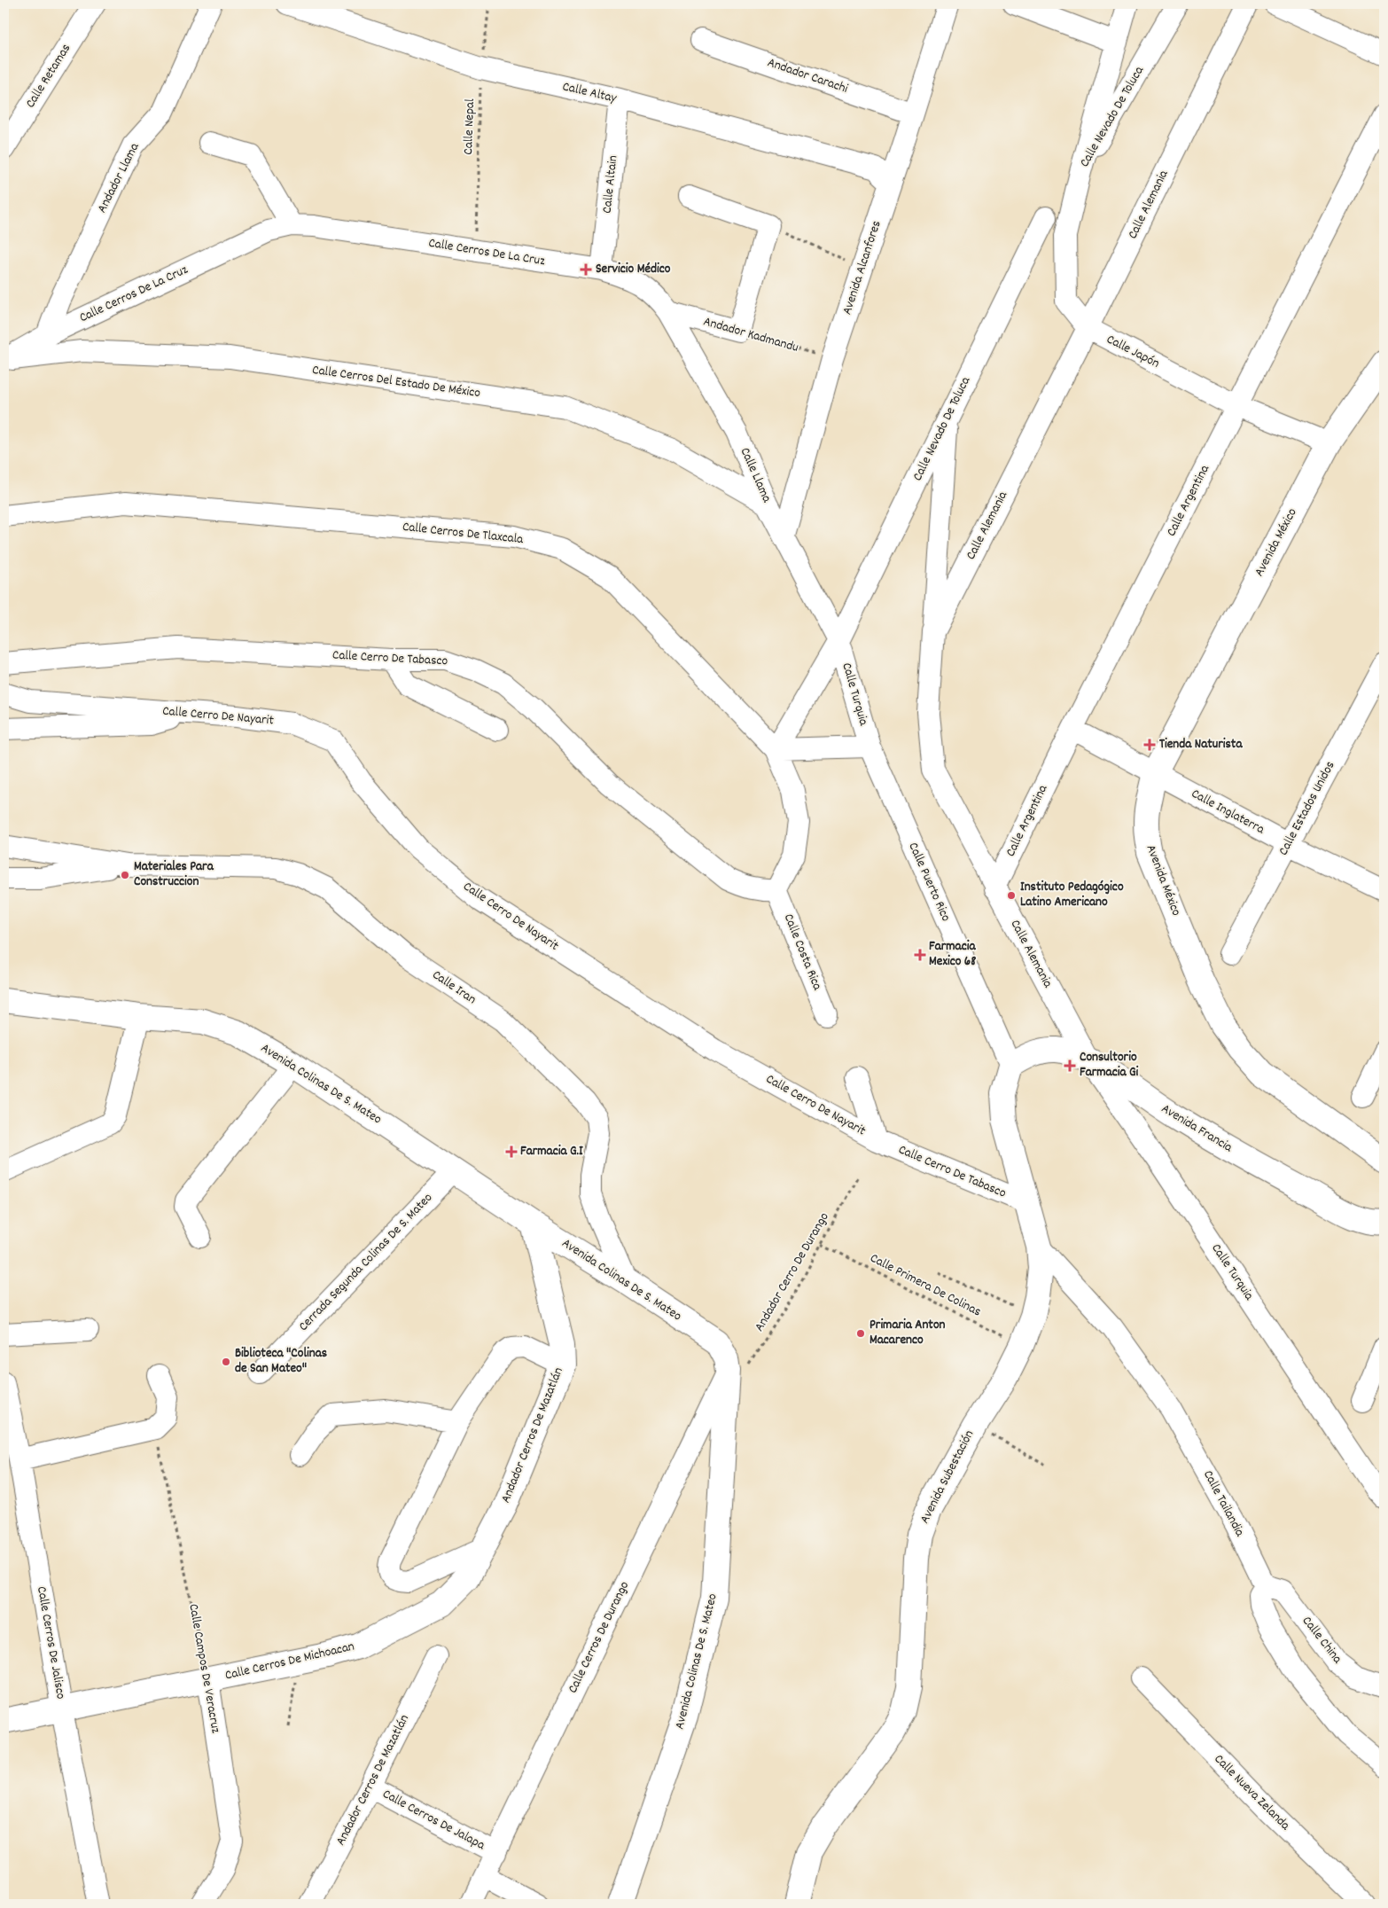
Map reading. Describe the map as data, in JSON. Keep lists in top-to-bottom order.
{
  "streets": {
    "street": [
      "Calle Retamas",
      "Andador Carachi",
      "Calle Altay",
      "Calle Nevado De Toluca",
      "Andador Llama",
      "Calle Altain",
      "Calle Alemania",
      "Calle Cerros De La Cruz",
      "Avenida Alcanfores",
      "Andador Kadmandu",
      "Calle Japón",
      "Calle Cerros Del Estado De México",
      "Calle Llama",
      "Calle Argentina",
      "Calle Cerros De Tlaxcala",
      "Avenida México",
      "Calle Cerro De Tabasco",
      "Calle Turquia",
      "Calle Cerro De Nayarit",
      "Calle Estados Unidos",
      "Calle Inglaterra",
      "Calle Puerto Rico",
      "Calle Costa Rica",
      "Calle Iran",
      "Avenida Colinas De S. Mateo",
      "Avenida Francia",
      "Cerrada Segunda Colinas De S. Mateo",
      "Andador Cerros De Mazatlán",
      "Avenida Subestación",
      "Calle Tailandia",
      "Calle Cerros De Durango",
      "Calle China",
      "Calle Cerros De Jalisco",
      "Calle Cerros De Michoacan",
      "Calle Campos De Veracruz",
      "Calle Nueva Zelanda",
      "Calle Cerros De Jalapa"
    ],
    "path": ["Calle Nepal", "Andador Cerro De Durango", "Calle Primera De Colinas"]
  },
  "crossings": [
    ["Andador Carachi", "Avenida Alcanfores"],
    ["Calle Altay", "Calle Nepal"],
    ["Calle Altay", "Calle Altain"],
    ["Calle Altay", "Avenida Alcanfores"],
    ["Calle Nevado De Toluca", "Calle Japón"],
    ["Calle Nevado De Toluca", "Calle Llama"],
    ["Calle Nevado De Toluca", "Calle Cerros De Tlaxcala"],
    ["Calle Nevado De Toluca", "Calle Turquia"],
    ["Calle Nepal", "Calle Cerros De La Cruz"],
    ["Andador Llama", "Calle Cerros De La Cruz"],
    ["Calle Altain", "Calle Cerros De La Cruz"],
    ["Calle Alemania", "Calle Japón"],
    ["Calle Alemania", "Calle Argentina"],
    ["Calle Alemania", "Calle Turquia"],
    ["Calle Alemania", "Avenida Francia"],
    ["Calle Cerros De La Cruz", "Andador Kadmandu"],
    ["Calle Cerros De La Cruz", "Calle Cerros Del Estado De México"],
    ["Calle Cerros De La Cruz", "Calle Llama"],
    ["Avenida Alcanfores", "Andador Kadmandu"],
    ["Avenida Alcanfores", "Calle Llama"],
    ["Andador Kadmandu", "Calle Llama"],
    ["Calle Japón", "Calle Argentina"],
    ["Calle Japón", "Avenida México"],
    ["Calle Cerros Del Estado De México", "Calle Llama"],
    ["Calle Llama", "Calle Turquia"],
    ["Calle Argentina", "Calle Inglaterra"],
    ["Avenida México", "Calle Inglaterra"],
    ["Calle Cerro De Tabasco", "Calle Cerro De Nayarit"],
    ["Calle Cerro De Tabasco", "Calle Costa Rica"],
    ["Calle Cerro De Tabasco", "Avenida Subestación"],
    ["Calle Turquia", "Calle Puerto Rico"],
    ["Calle Turquia", "Avenida Francia"],
    ["Calle Estados Unidos", "Calle Inglaterra"],
    ["Calle Puerto Rico", "Avenida Francia"],
    ["Calle Puerto Rico", "Avenida Subestación"],
    ["Calle Iran", "Avenida Colinas De S. Mateo"],
    ["Avenida Colinas De S. Mateo", "Cerrada Segunda Colinas De S. Mateo"],
    ["Avenida Colinas De S. Mateo", "Andador Cerro De Durango"],
    ["Avenida Colinas De S. Mateo", "Andador Cerros De Mazatlán"],
    ["Avenida Colinas De S. Mateo", "Calle Cerros De Durango"],
    ["Avenida Francia", "Avenida Subestación"],
    ["Andador Cerro De Durango", "Calle Primera De Colinas"],
    ["Andador Cerro De Durango", "Calle Cerros De Durango"],
    ["Calle Primera De Colinas", "Avenida Subestación"],
    ["Andador Cerros De Mazatlán", "Calle Cerros De Michoacan"],
    ["Andador Cerros De Mazatlán", "Calle Cerros De Jalapa"],
    ["Avenida Subestación", "Calle Tailandia"],
    ["Calle Tailandia", "Calle China"],
    ["Calle Cerros De Durango", "Calle Cerros De Jalapa"],
    ["Calle Cerros De Michoacan", "Calle Campos De Veracruz"]
  ],
  "places": {
    "health": [
      "Servicio Médico",
      "Tienda Naturista",
      "Farmacia Mexico 68",
      "Consultorio Farmacia Gi",
      "Farmacia G.I"
    ],
    "other": [
      "Materiales Para Construccion",
      "Instituto Pedagógico Latino Americano",
      "Primaria Anton Macarenco",
      "Biblioteca \"Colinas de San Mateo\""
    ]
  }
}
